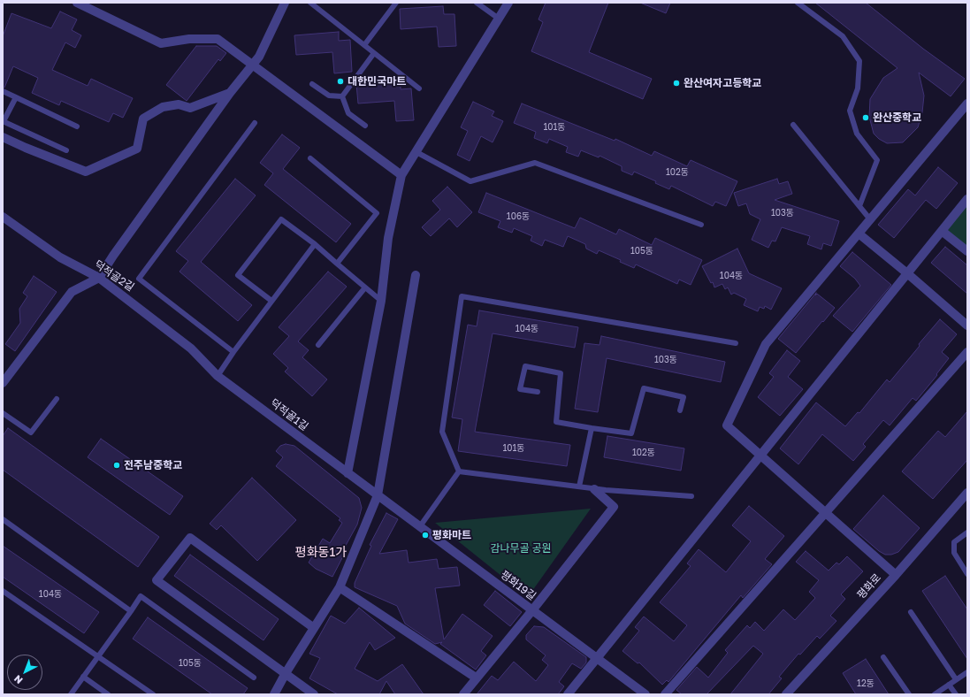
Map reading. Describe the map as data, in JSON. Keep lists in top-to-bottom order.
{
  "streets": {
    "street": [
      "덕적골2길",
      "덕적골1길",
      "평화19길",
      "평화로"
    ]
  },
  "crossings": [
    ["덕적골2길", "덕적골1길"],
    ["덕적골1길", "평화19길"]
  ],
  "districts": ["평화동1가"],
  "parks": ["감나무골 공원"],
  "places": [
    "대한민국마트",
    "완산여자고등학교",
    "완산중학교",
    "전주남중학교",
    "평화마트"
  ],
  "house_numbers": [
    "101동",
    "102동",
    "103동",
    "106동",
    "105동",
    "104동",
    "104동",
    "103동",
    "101동",
    "102동",
    "104동",
    "105동",
    "12동"
  ],
  "north": "bottom left"
}
